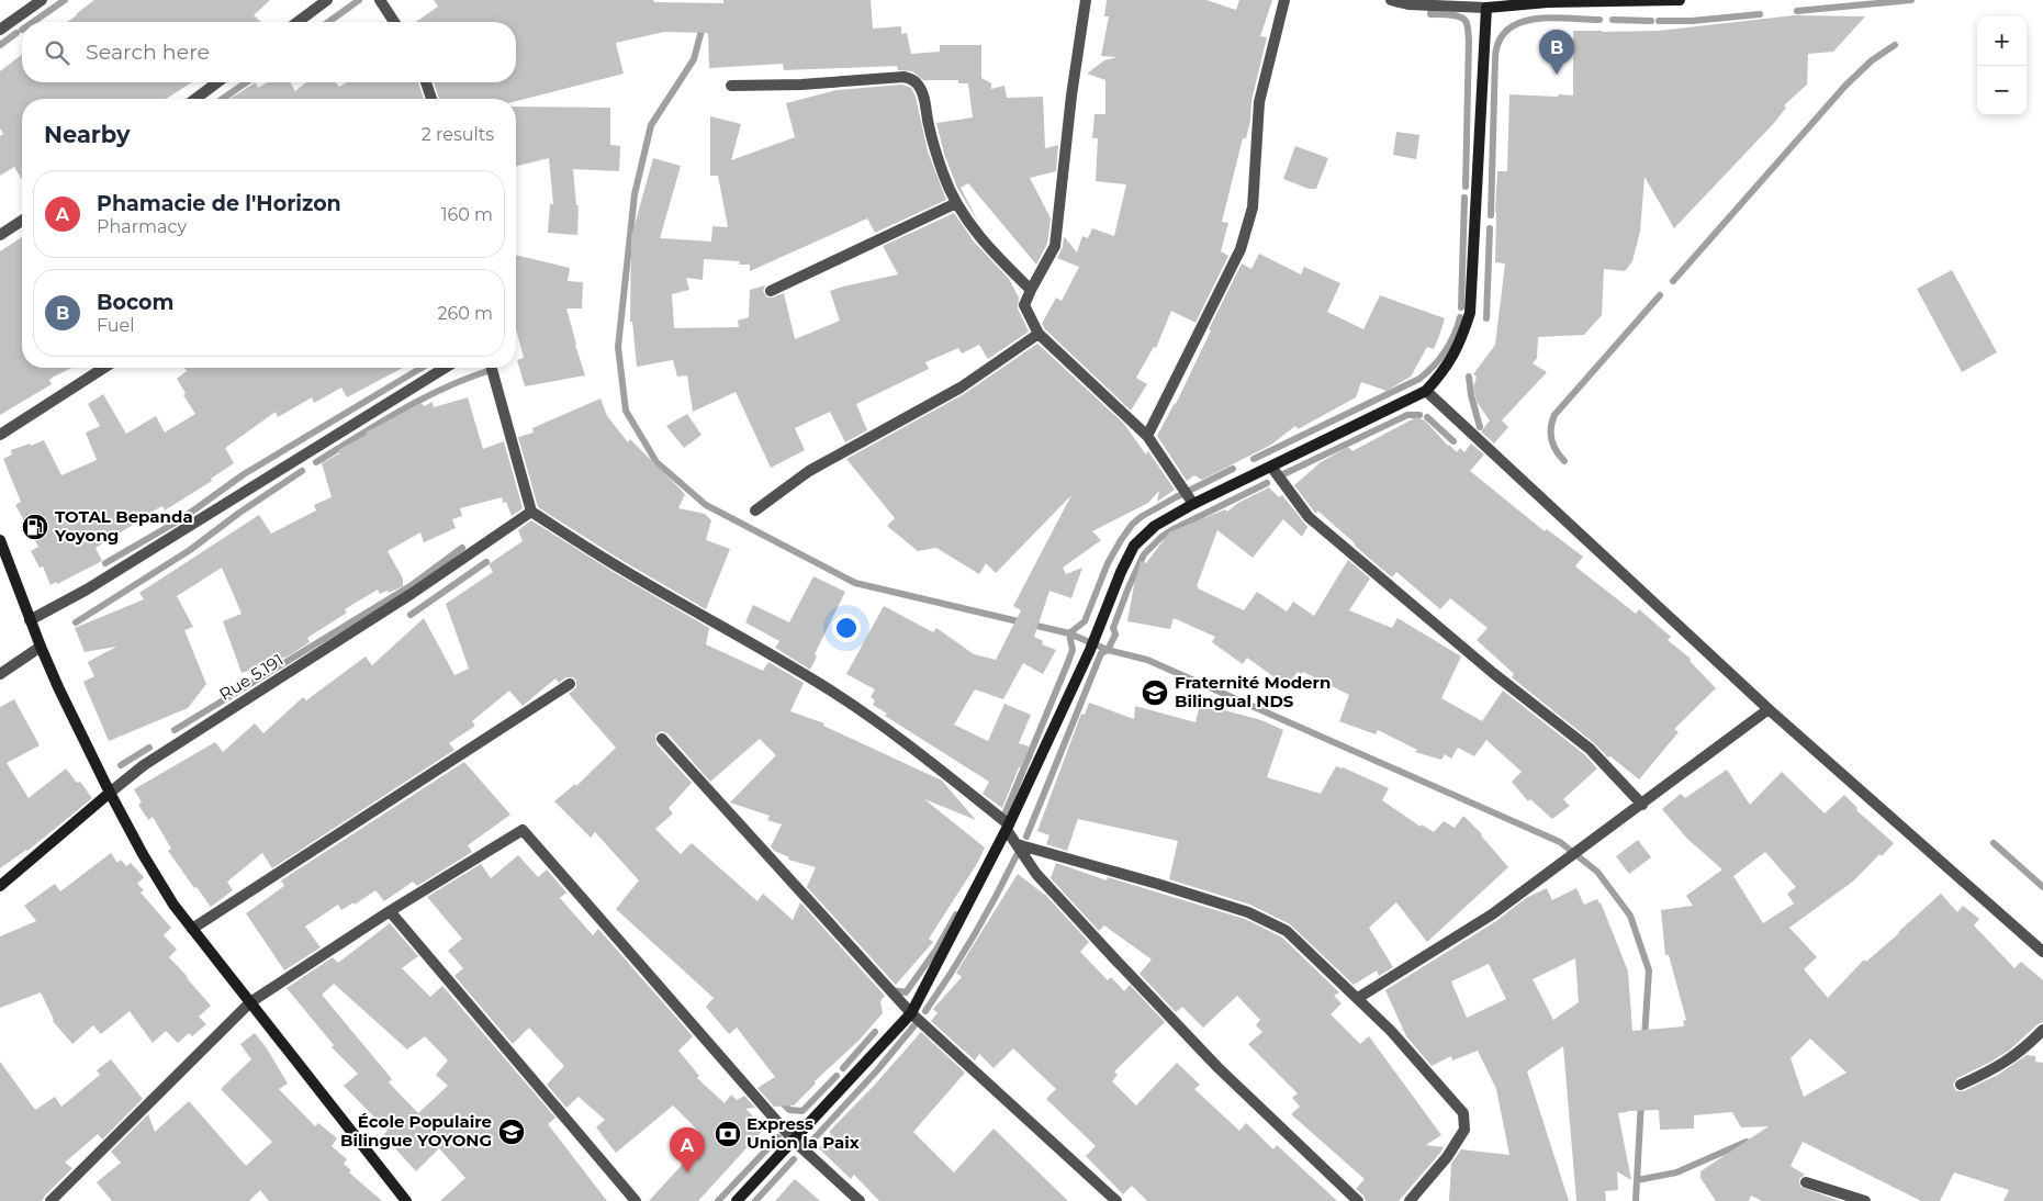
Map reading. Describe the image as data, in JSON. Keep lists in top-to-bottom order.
{
  "streets": {
    "street": ["Rue 5.191"]
  },
  "places": {
    "fuel station": ["TOTAL Bepanda Yoyong"],
    "school or university": ["Fraternité Modern Bilingual NDS", "École Populaire Bilingue YOYONG"],
    "bank": ["Express Union la Paix"]
  },
  "page": {
    "map_buttons": ["+", "−"],
    "search": "Search here",
    "pins": ["B", "A"],
    "heading": ["Nearby", "2 results"],
    "list": [
      {
        "mark": "A",
        "name": "Phamacie de l'Horizon",
        "note": "Pharmacy",
        "value": "160 m"
      },
      {
        "mark": "B",
        "name": "Bocom",
        "note": "Fuel",
        "value": "260 m"
      }
    ]
  }
}
